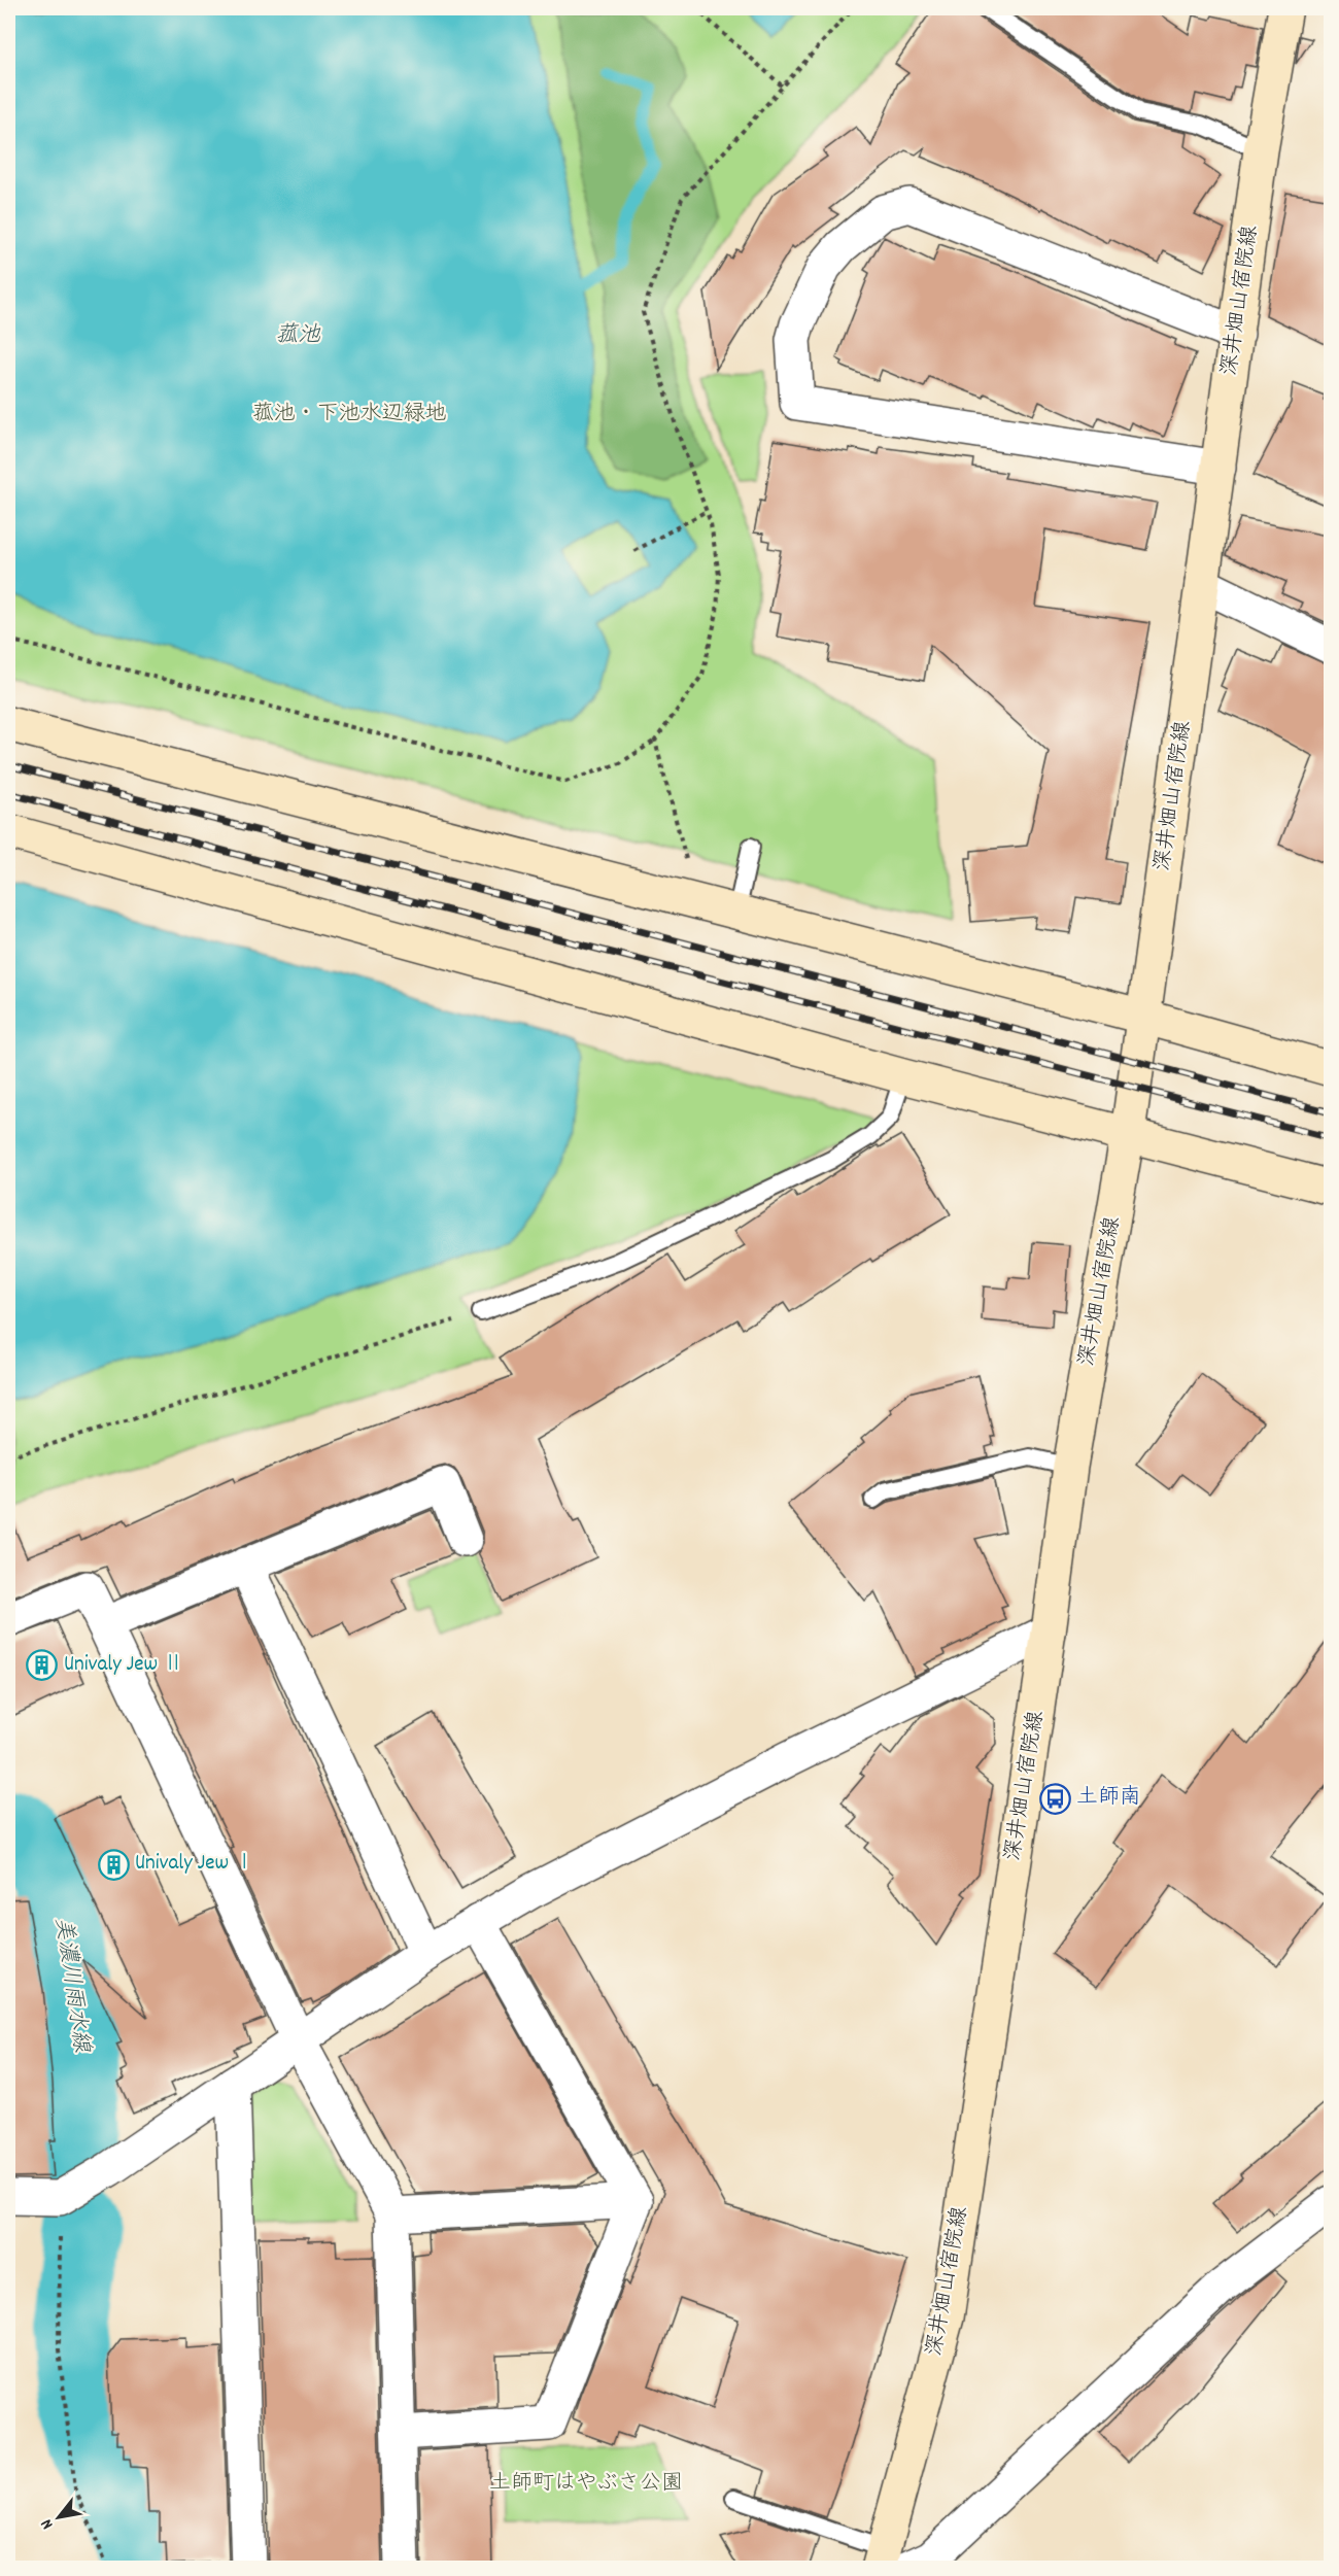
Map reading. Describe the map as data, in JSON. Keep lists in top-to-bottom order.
{
  "streets": {
    "street": ["深井畑山宿院線"]
  },
  "water": ["菰池", "美濃川雨水線"],
  "parks": ["菰池・下池水辺緑地", "土師町はやぶさ公園"],
  "places": {
    "building": ["Univaly Jew Ⅱ", "Univaly Jew Ⅰ"],
    "bus stop": ["土師南"]
  },
  "north": "bottom left"
}
